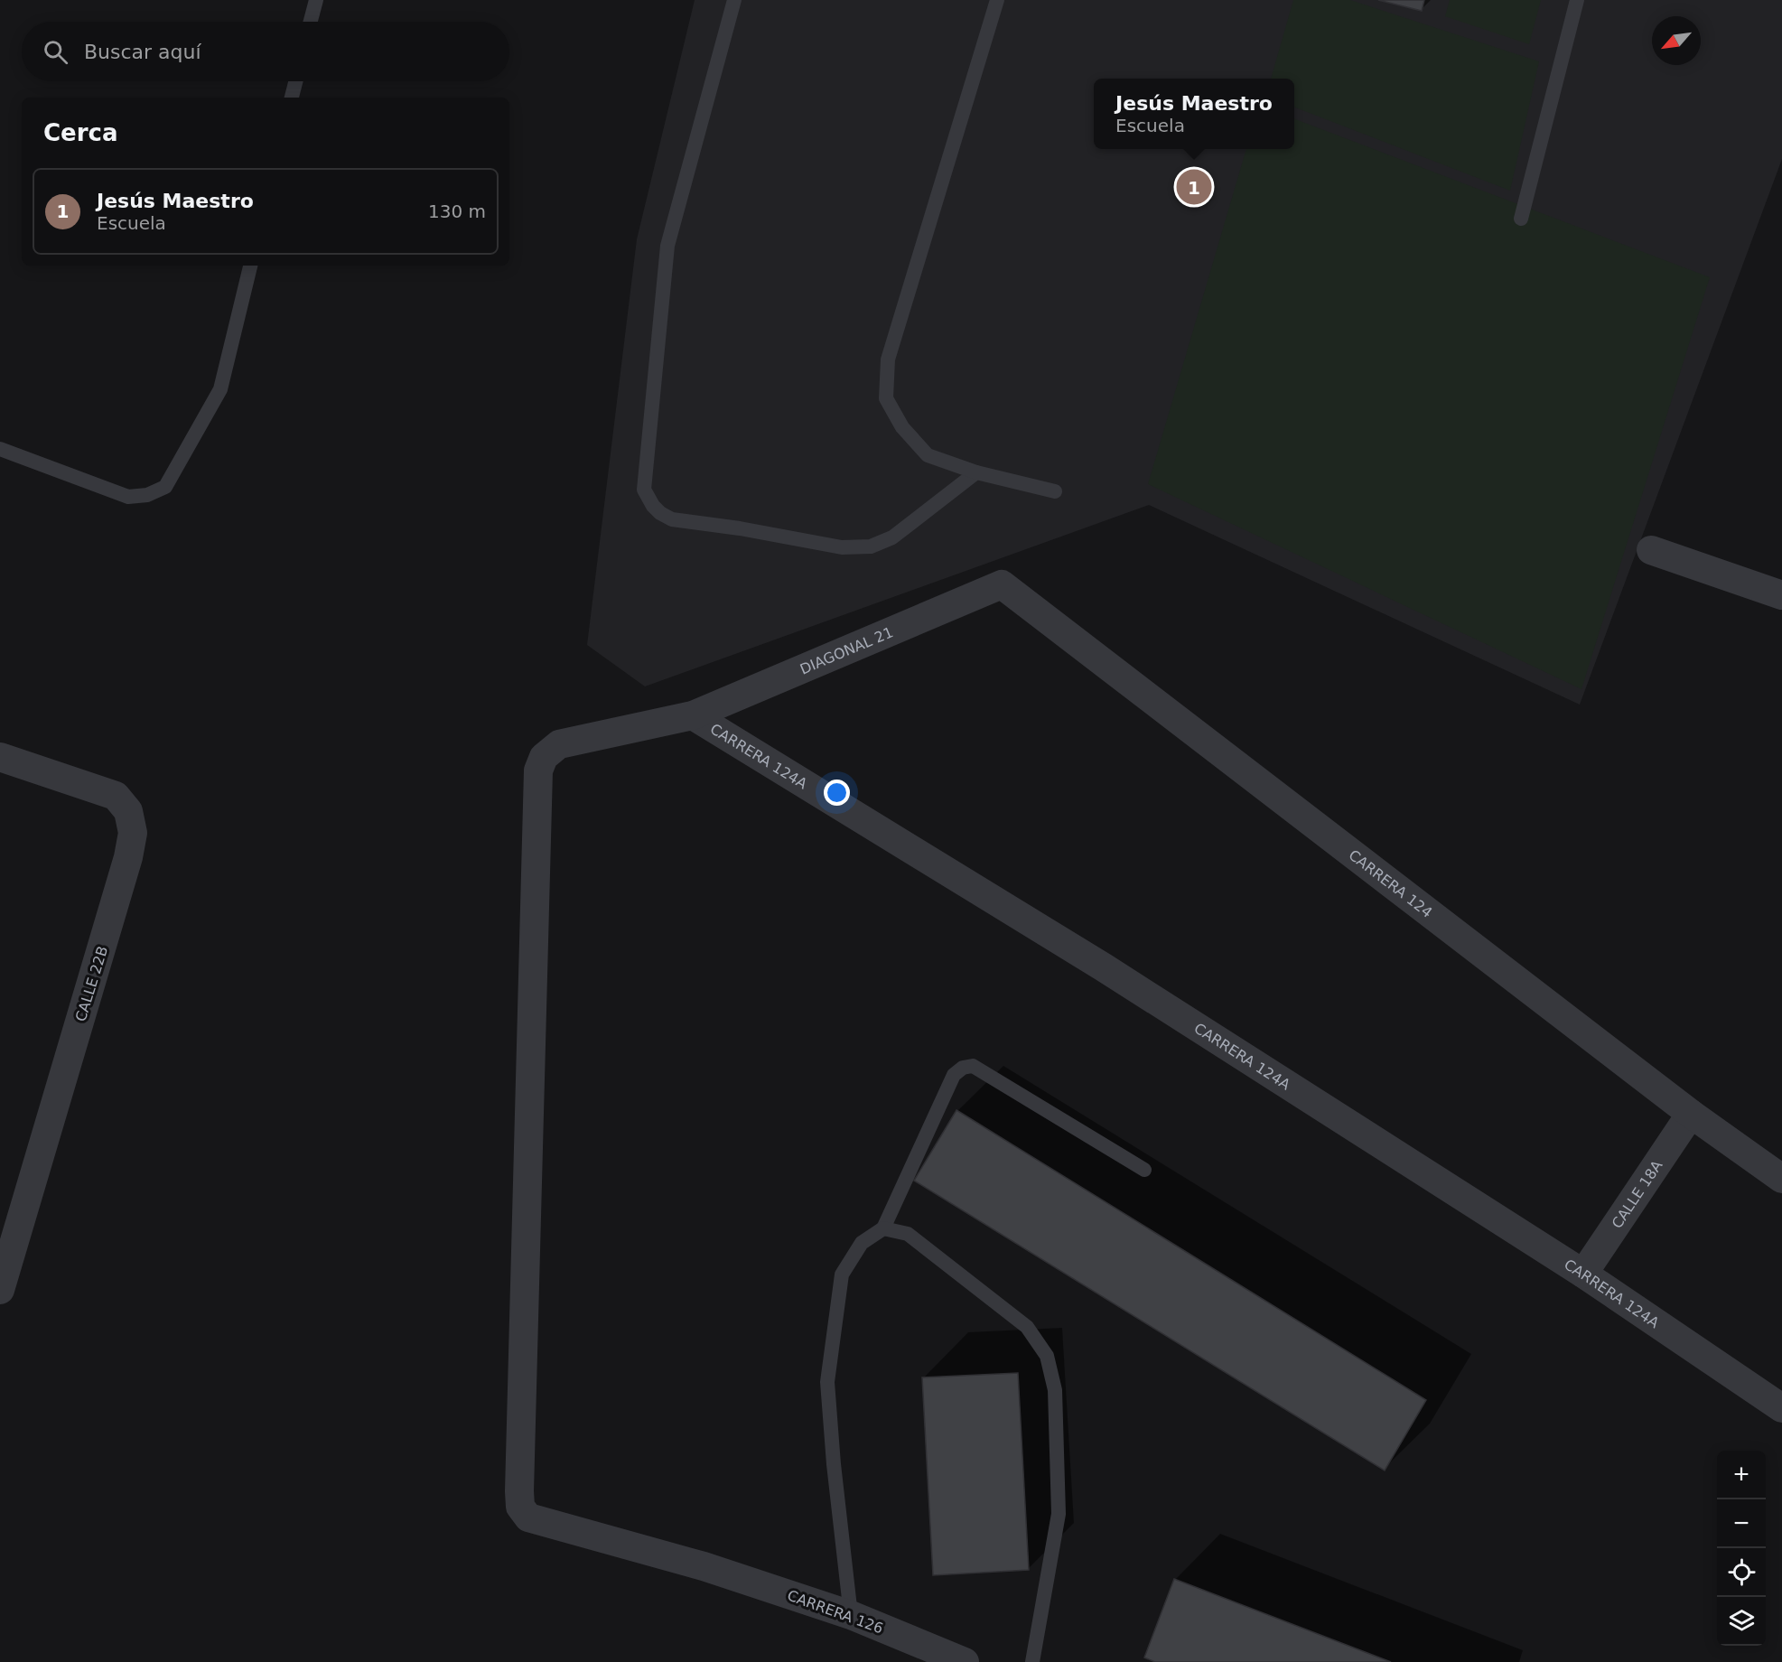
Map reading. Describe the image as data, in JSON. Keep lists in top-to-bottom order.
{
  "streets": {
    "street": [
      "DIAGONAL 21",
      "CARRERA 124A",
      "CARRERA 124",
      "CALLE 22B",
      "CALLE 18A",
      "CARRERA 126"
    ]
  },
  "crossings": [
    ["DIAGONAL 21", "CARRERA 124A"],
    ["DIAGONAL 21", "CARRERA 124"],
    ["DIAGONAL 21", "CARRERA 126"],
    ["CARRERA 124A", "CALLE 18A"],
    ["CARRERA 124", "CALLE 18A"]
  ],
  "north": "bottom left",
  "page": {
    "search": "Buscar aquí",
    "popup": ["Jesús Maestro", "Escuela"],
    "heading": "Cerca",
    "pins": "1",
    "list": [
      {
        "mark": "1",
        "name": "Jesús Maestro",
        "note": "Escuela",
        "value": "130 m"
      }
    ],
    "map_buttons": ["+", "−"]
  }
}
